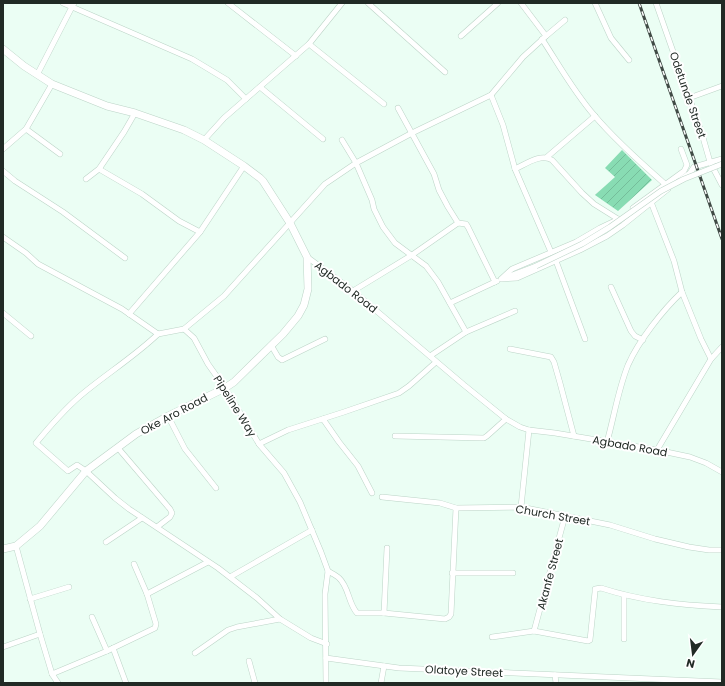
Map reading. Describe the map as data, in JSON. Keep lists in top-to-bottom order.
{
  "streets": {
    "main road": ["Agbado Road", "Oke Aro Road"],
    "street": [
      "Odetunde Street",
      "Pipeline Way",
      "Church Street",
      "Akanfe Street",
      "Olatoye Street"
    ]
  },
  "crossings": [
    ["Agbado Road", "Oke Aro Road"],
    ["Pipeline Way", "Oke Aro Road"],
    ["Pipeline Way", "Olatoye Street"],
    ["Church Street", "Akanfe Street"]
  ],
  "north": "bottom"
}
